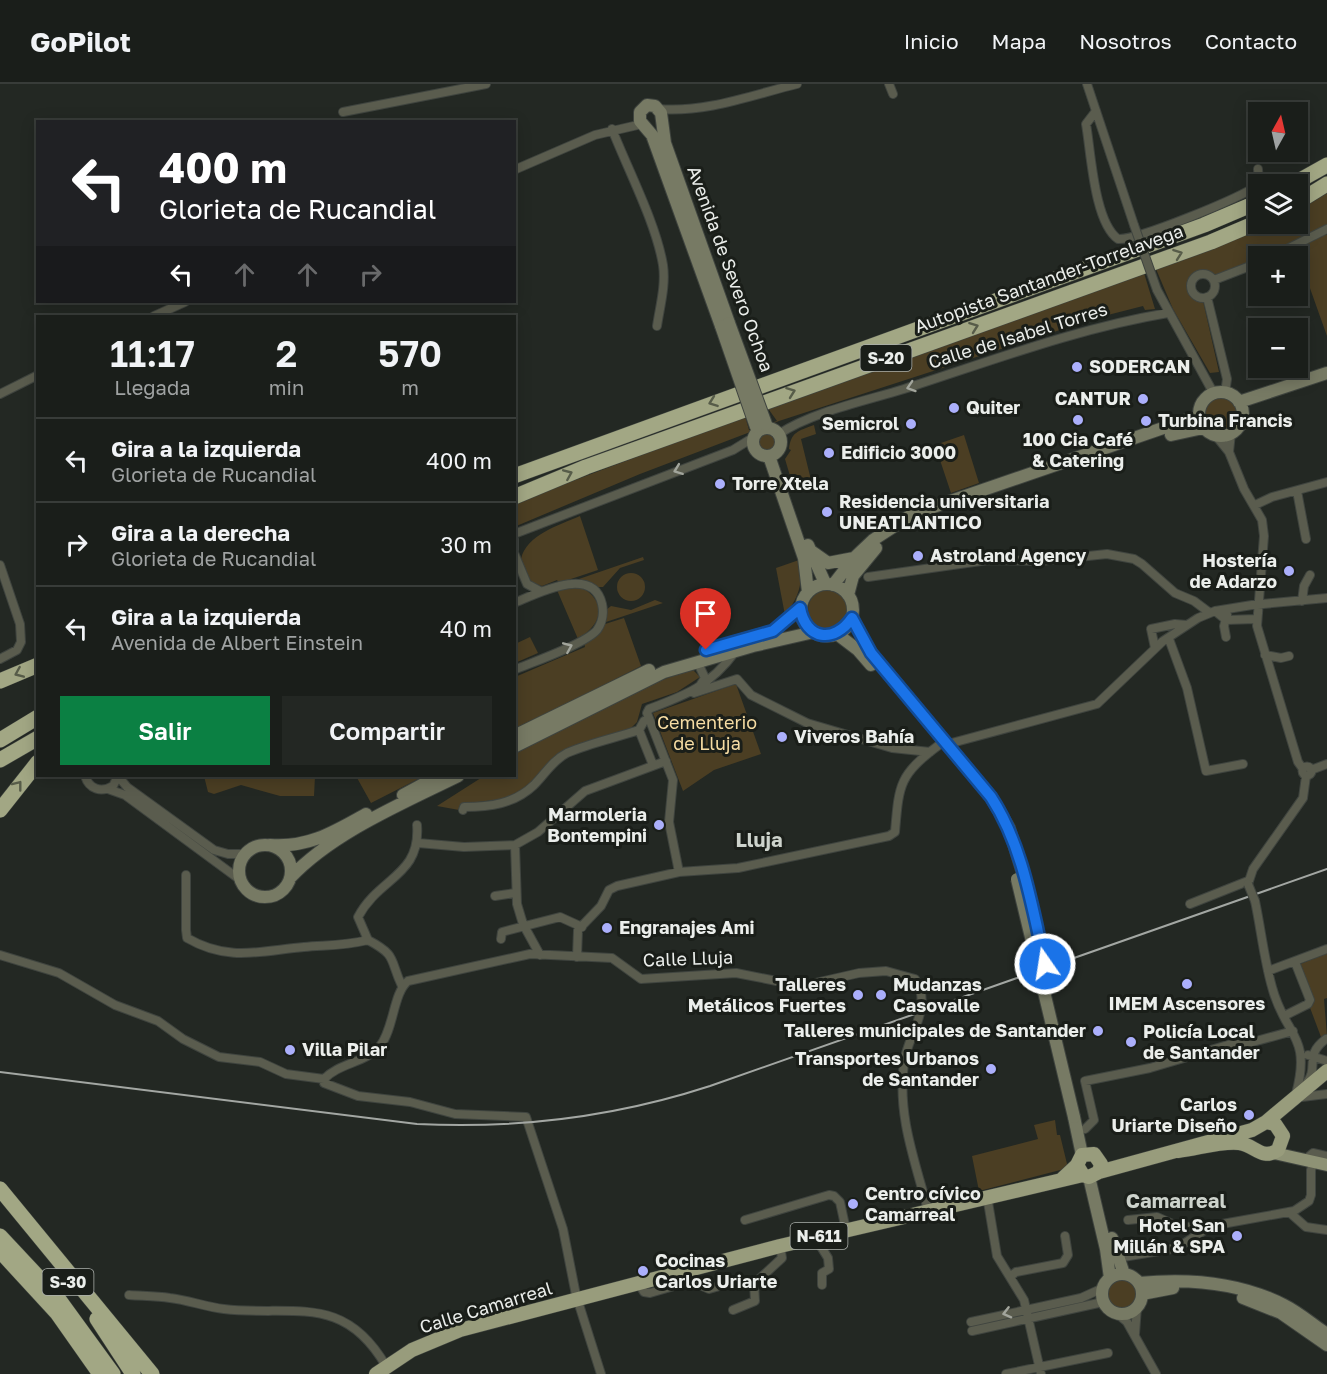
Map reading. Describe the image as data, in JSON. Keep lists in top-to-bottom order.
{
  "streets": {
    "highway": [
      "Autopista Santander-Torrelavega",
      "S-20",
      "N-611",
      "S-30",
      "Calle Camarreal"
    ],
    "main road": ["Avenida de Severo Ochoa"],
    "street": ["Calle de Isabel Torres", "Calle Lluja"]
  },
  "crossings": [
    ["Avenida de Severo Ochoa", "Calle de Isabel Torres"],
    ["Calle Lluja", "Calle Camarreal"],
    ["N-611", "Calle Camarreal"]
  ],
  "one_way": ["Calle de Isabel Torres"],
  "districts": ["Lluja", "Camarreal"],
  "parks": ["Cementerio de Lluja"],
  "places": [
    "SODERCAN",
    "CANTUR",
    "Quiter",
    "100 Cia Café & Catering",
    "Turbina Francis",
    "Semicrol",
    "Edificio 3000",
    "Torre Xtela",
    "Residencia universitaria UNEATLANTICO",
    "Astroland Agency",
    "Hostería de Adarzo",
    "Viveros Bahía",
    "Marmoleria Bontempini",
    "Engranajes Ami",
    "IMEM Ascensores",
    "Talleres Metálicos Fuertes",
    "Mudanzas Casovalle",
    "Talleres municipales de Santander",
    "Policía Local de Santander",
    "Villa Pilar",
    "Transportes Urbanos de Santander",
    "Carlos Uriarte Diseño",
    "Centro cívico Camarreal",
    "Hotel San Millán & SPA",
    "Cocinas Carlos Uriarte"
  ],
  "north": "top",
  "page": {
    "header": "GoPilot",
    "nav": [
      "Inicio",
      "Mapa",
      "Nosotros",
      "Contacto"
    ],
    "map_buttons": ["+", "−"],
    "turn": ["400 m", "Glorieta de Rucandial"],
    "eta": [
      "11:17",
      "Llegada",
      "2",
      "min",
      "570",
      "m"
    ],
    "list": [
      {
        "name": "Gira a la izquierda",
        "note": "Glorieta de Rucandial",
        "value": "400 m"
      },
      {
        "name": "Gira a la derecha",
        "note": "Glorieta de Rucandial",
        "value": "30 m"
      },
      {
        "name": "Gira a la izquierda",
        "note": "Avenida de Albert Einstein",
        "value": "40 m"
      }
    ],
    "buttons": ["Salir", "Compartir"]
  }
}
